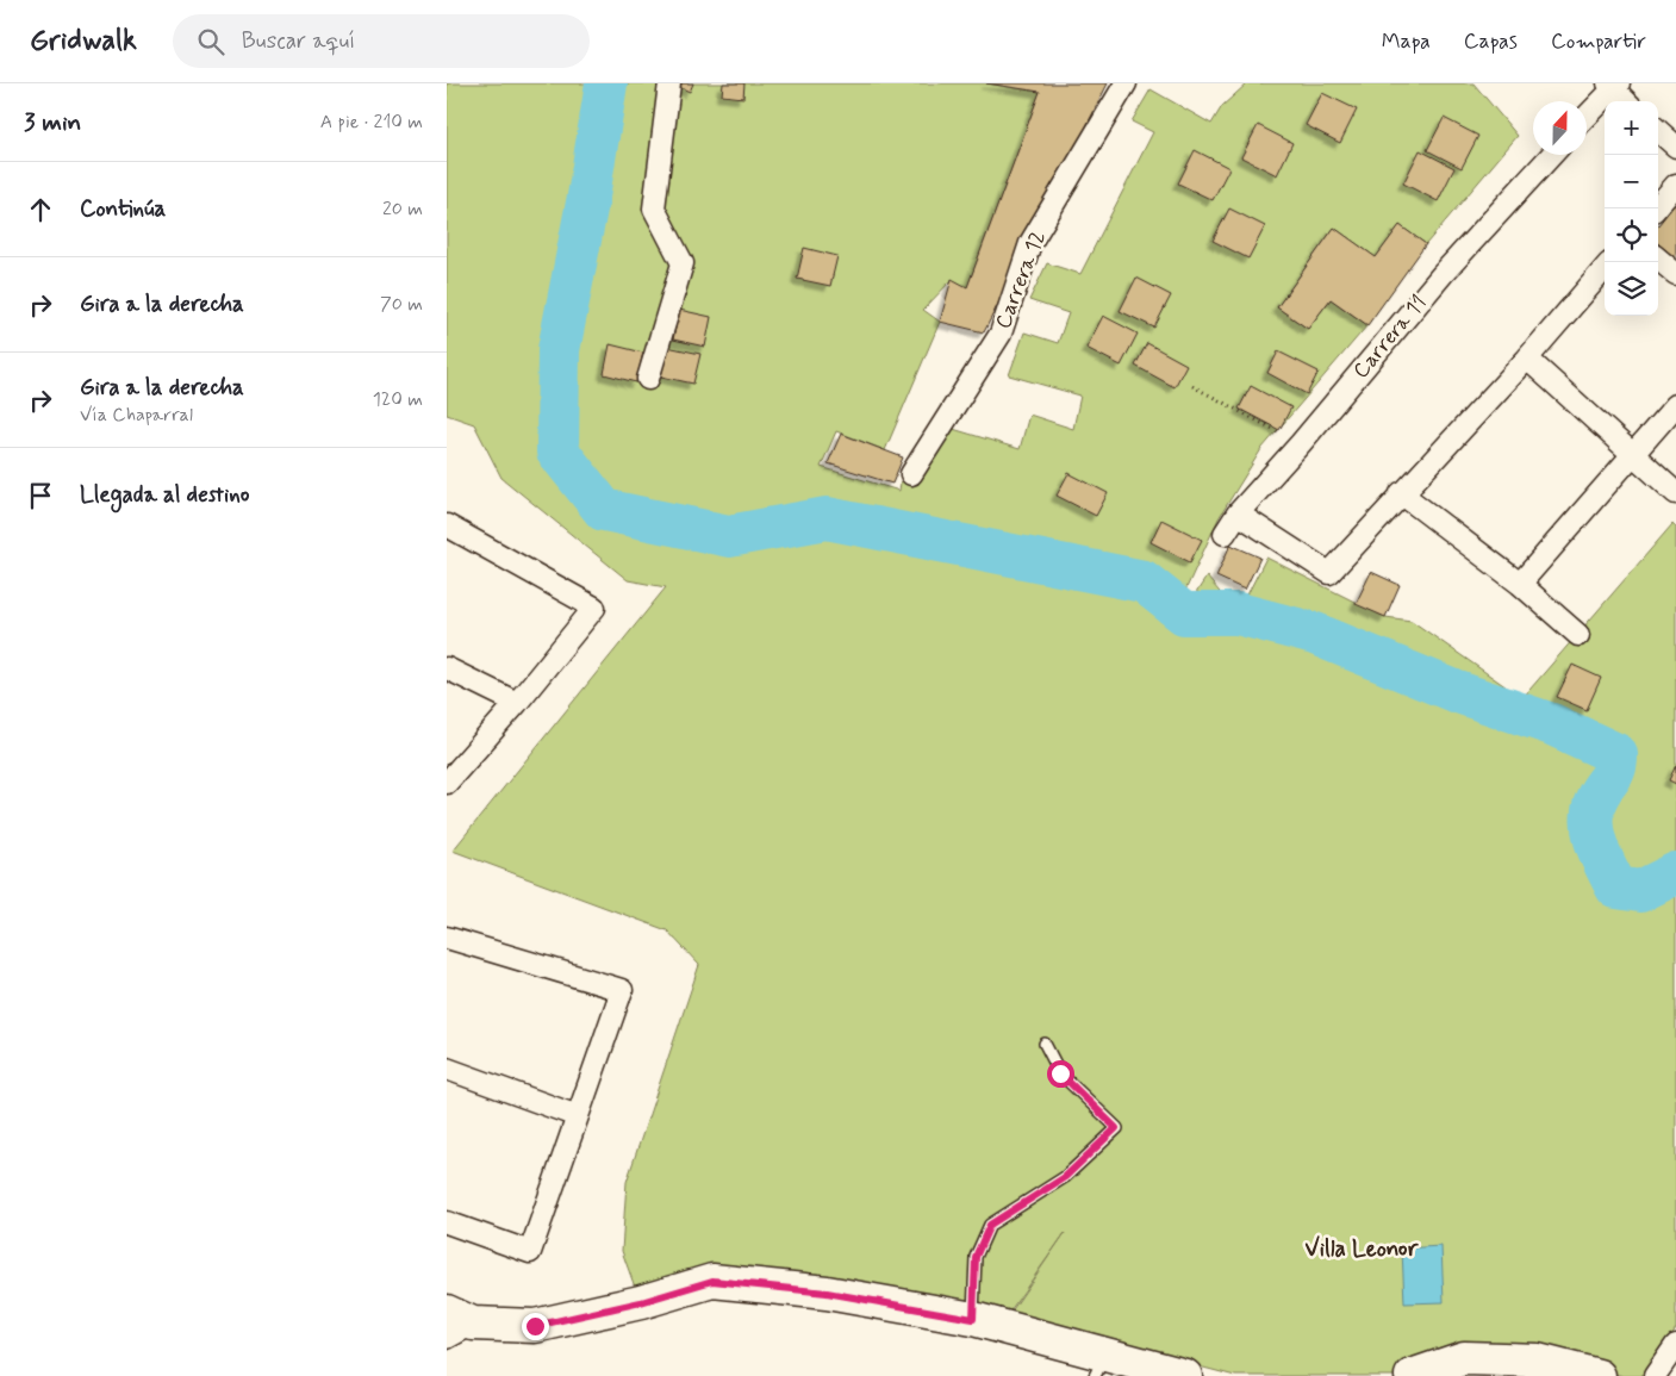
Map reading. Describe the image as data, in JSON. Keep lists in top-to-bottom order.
{
  "streets": {
    "street": ["Carrera 12", "Carrera 11"]
  },
  "districts": ["Villa Leonor"],
  "north": "top",
  "page": {
    "header": "Gridwalk",
    "search": "Buscar aquí",
    "nav": ["Mapa", "Capas", "Compartir"],
    "heading": ["3 min", "A pie · 210 m"],
    "map_buttons": ["+", "−"],
    "list": [
      ["Continúa", "20 m"],
      ["Gira a la derecha", "70 m"],
      ["Gira a la derecha", "Vía Chaparral", "120 m"],
      "Llegada al destino"
    ]
  }
}
